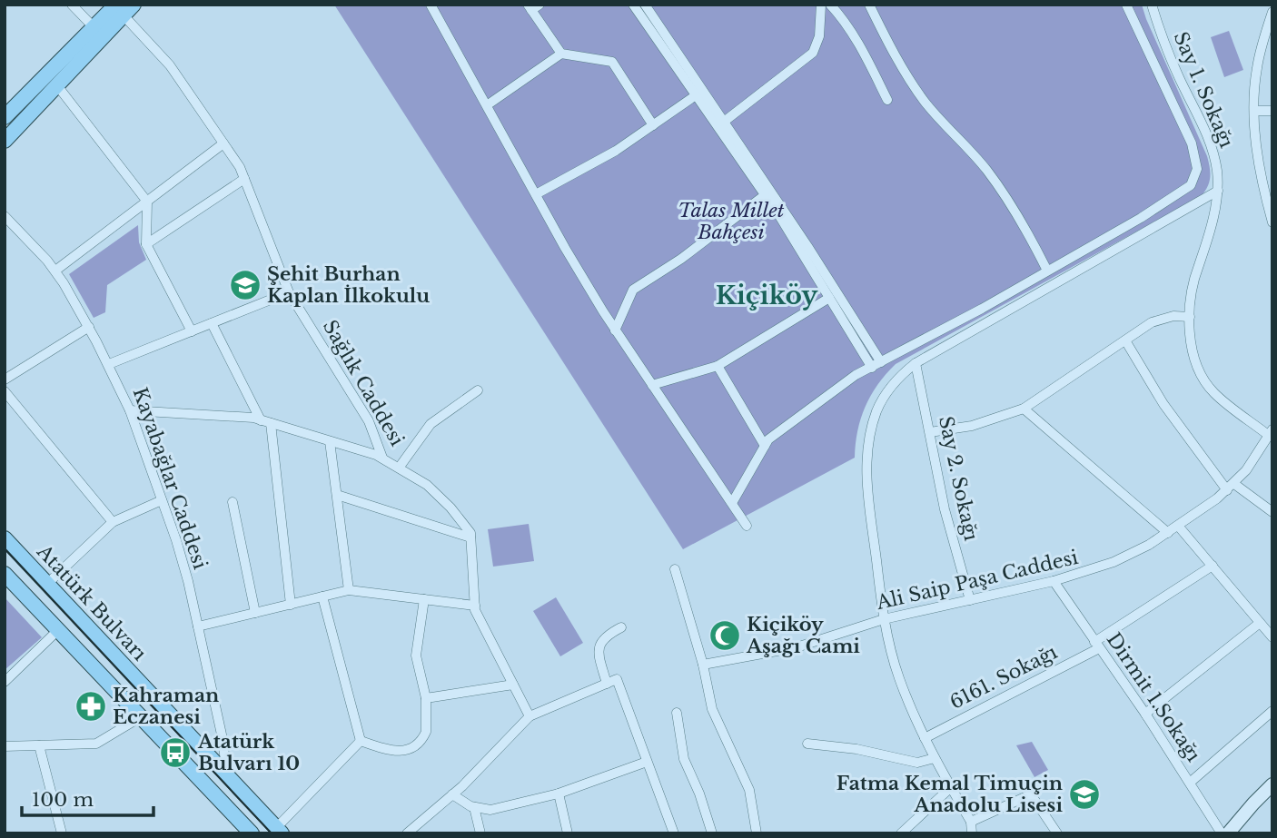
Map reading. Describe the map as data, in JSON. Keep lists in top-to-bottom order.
{
  "streets": {
    "main road": ["Atatürk Bulvarı"],
    "street": [
      "Say 1. Sokağı",
      "Sağlık Caddesi",
      "Kayabağlar Caddesi",
      "Say 2. Sokağı",
      "Ali Saip Paşa Caddesi",
      "6161. Sokağı",
      "Dirmit 1.Sokağı"
    ]
  },
  "crossings": [
    ["Say 1. Sokağı", "Ali Saip Paşa Caddesi"],
    ["Kayabağlar Caddesi", "Atatürk Bulvarı"],
    ["Say 2. Sokağı", "Ali Saip Paşa Caddesi"],
    ["Ali Saip Paşa Caddesi", "Dirmit 1.Sokağı"],
    ["6161. Sokağı", "Dirmit 1.Sokağı"]
  ],
  "districts": ["Kiçiköy"],
  "parks": ["Talas Millet Bahçesi"],
  "places": {
    "school or university": ["Şehit Burhan Kaplan İlkokulu", "Fatma Kemal Timuçin Anadolu Lisesi"],
    "mosque": ["Kiçiköy Aşağı Cami"],
    "pharmacy": ["Kahraman Eczanesi"],
    "bus stop": ["Atatürk Bulvarı 10"]
  },
  "scale_bar": "100 m"
}
